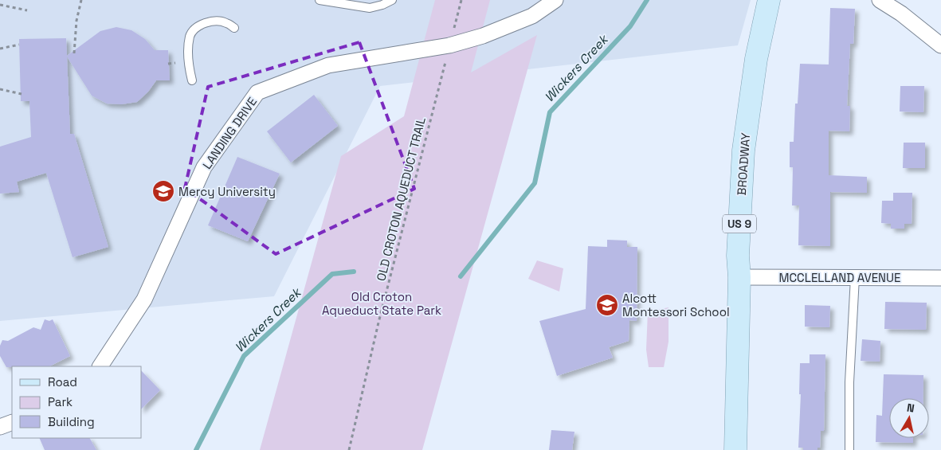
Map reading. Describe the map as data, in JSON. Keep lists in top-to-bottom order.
{
  "streets": {
    "main road": ["BROADWAY", "US 9"],
    "street": ["LANDING DRIVE", "MCCLELLAND AVENUE"],
    "path": ["OLD CROTON AQUEDUCT TRAIL"]
  },
  "crossings": [
    ["LANDING DRIVE", "OLD CROTON AQUEDUCT TRAIL"],
    ["BROADWAY", "MCCLELLAND AVENUE"]
  ],
  "water": ["Wickers Creek"],
  "parks": ["Old Croton Aqueduct State Park"],
  "places": {
    "school or university": ["Mercy University", "Alcott Montessori School"]
  },
  "legend": ["Road", "Park", "Building"],
  "north": "top"
}
